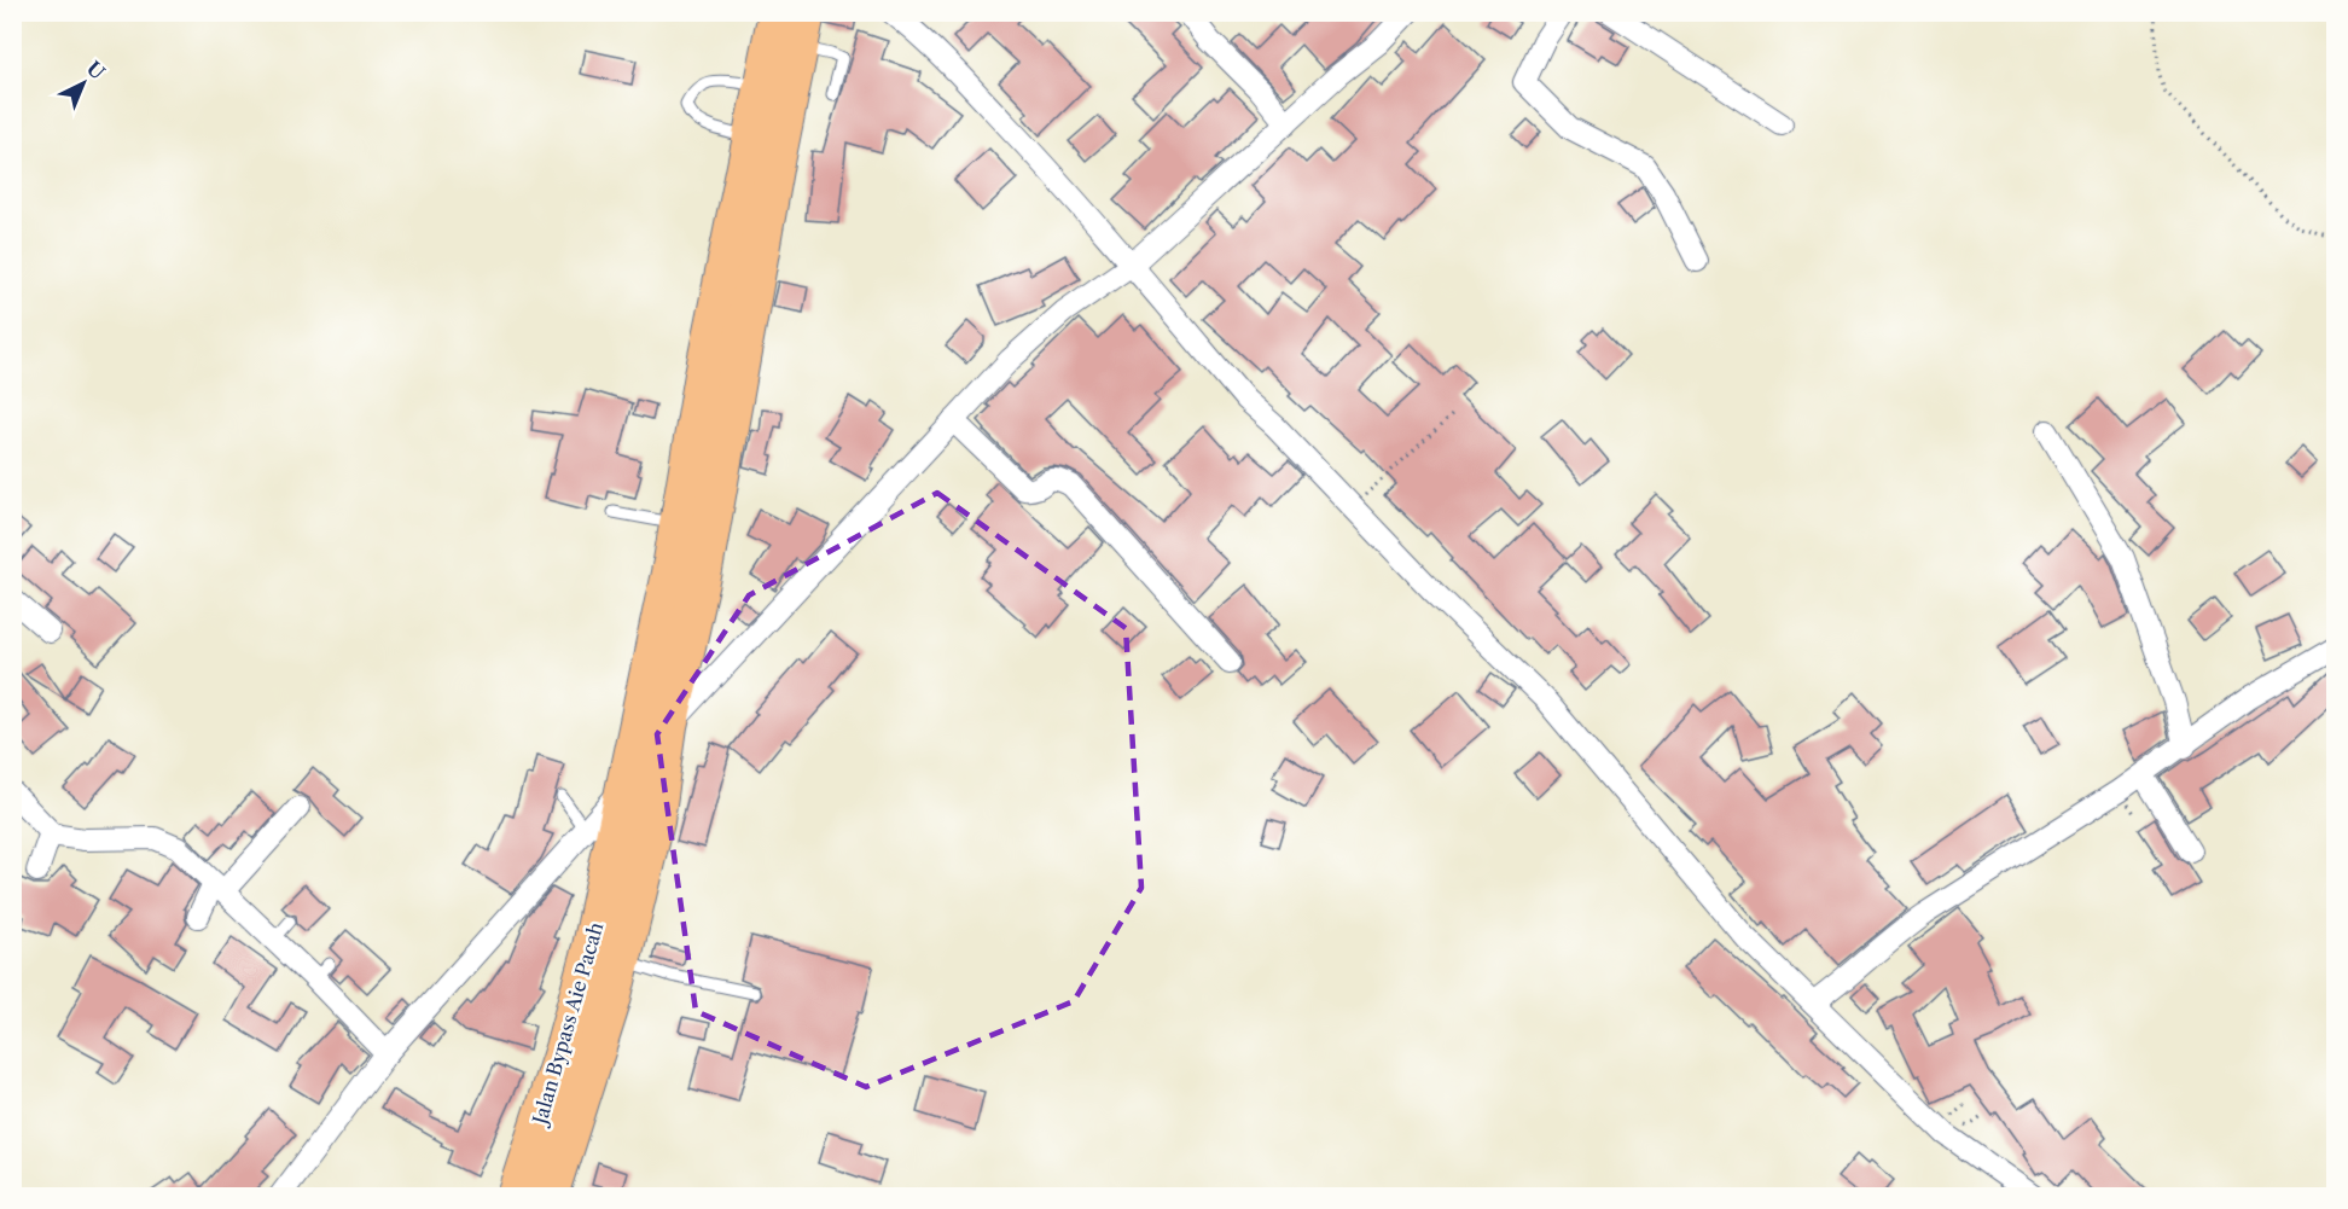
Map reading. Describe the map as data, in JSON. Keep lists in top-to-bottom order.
{
  "streets": {
    "highway": ["Jalan Bypass Aie Pacah"]
  },
  "north": "top right"
}
